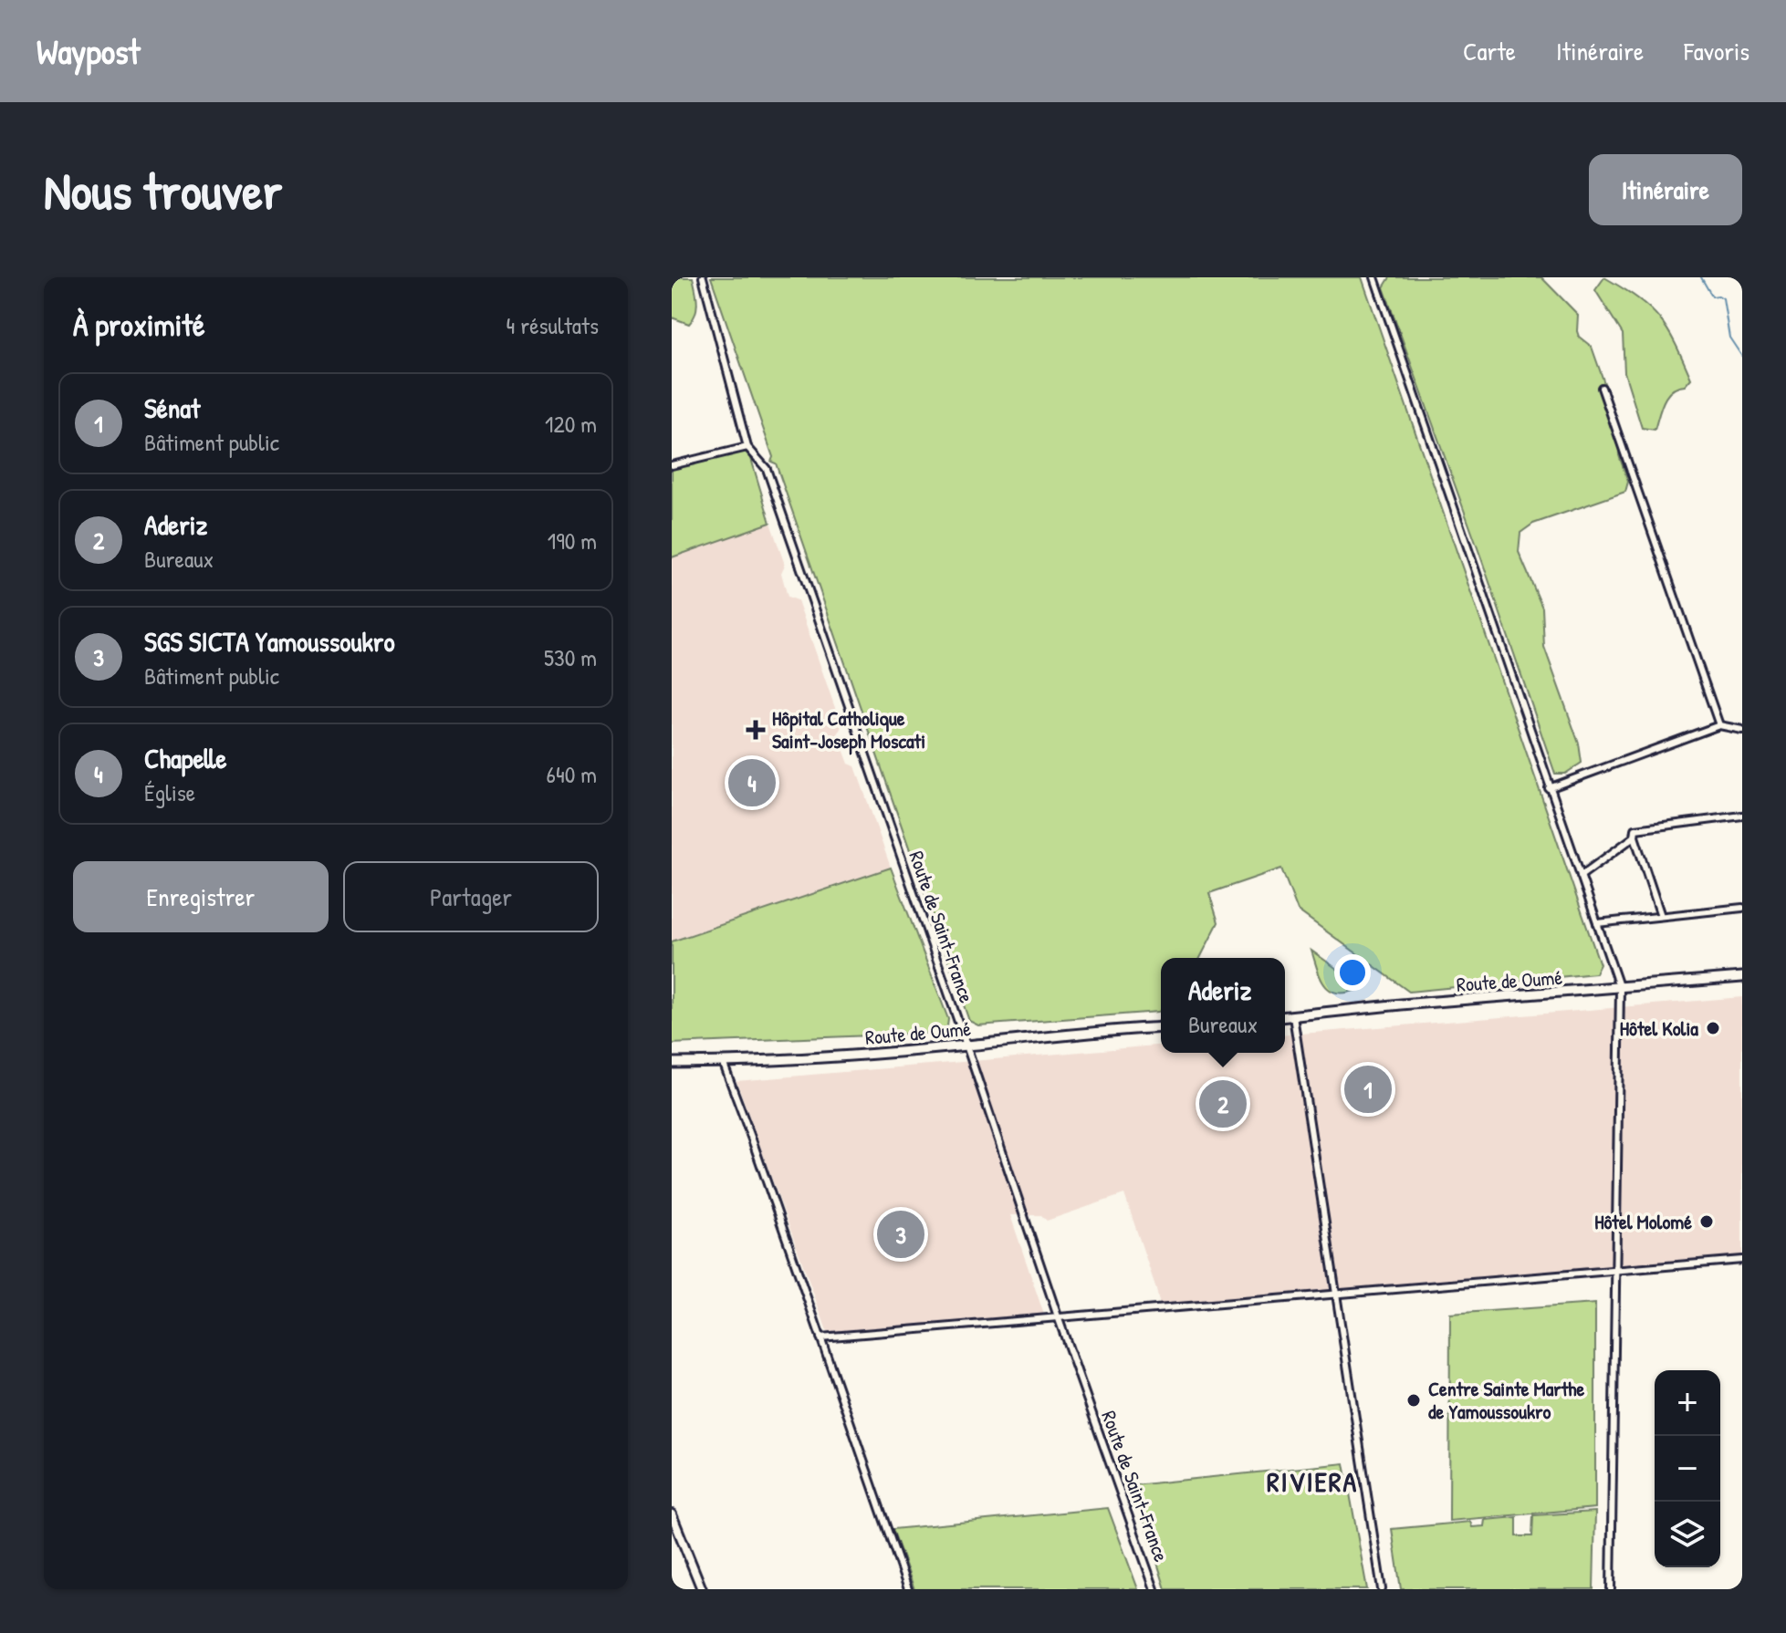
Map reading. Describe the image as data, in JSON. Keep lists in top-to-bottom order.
{
  "streets": {
    "main road": ["Route de Oumé"],
    "street": ["Route de Saint-France"]
  },
  "crossings": [
    ["Route de Saint-France", "Route de Oumé"]
  ],
  "districts": ["RIVIERA"],
  "places": {
    "health": ["Hôpital Catholique Saint-Joseph Moscati"],
    "other": ["Hôtel Kolia", "Hôtel Molomé", "Centre Sainte Marthe de Yamoussoukro"]
  },
  "page": {
    "header": "Waypost",
    "nav": ["Carte", "Itinéraire", "Favoris"],
    "buttons": [
      "Itinéraire",
      ["Enregistrer", "Partager"]
    ],
    "title": "Nous trouver",
    "heading": ["À proximité", "4 résultats"],
    "list": [
      {
        "mark": "1",
        "name": "Sénat",
        "note": "Bâtiment public",
        "value": "120 m"
      },
      {
        "mark": "2",
        "name": "Aderiz",
        "note": "Bureaux",
        "value": "190 m"
      },
      {
        "mark": "3",
        "name": "SGS SICTA Yamoussoukro",
        "note": "Bâtiment public",
        "value": "530 m"
      },
      {
        "mark": "4",
        "name": "Chapelle",
        "note": "Église",
        "value": "640 m"
      }
    ],
    "pins": [
      "4",
      "1",
      "2",
      "3"
    ],
    "popup": ["Aderiz", "Bureaux"],
    "map_buttons": ["+", "−"]
  }
}
